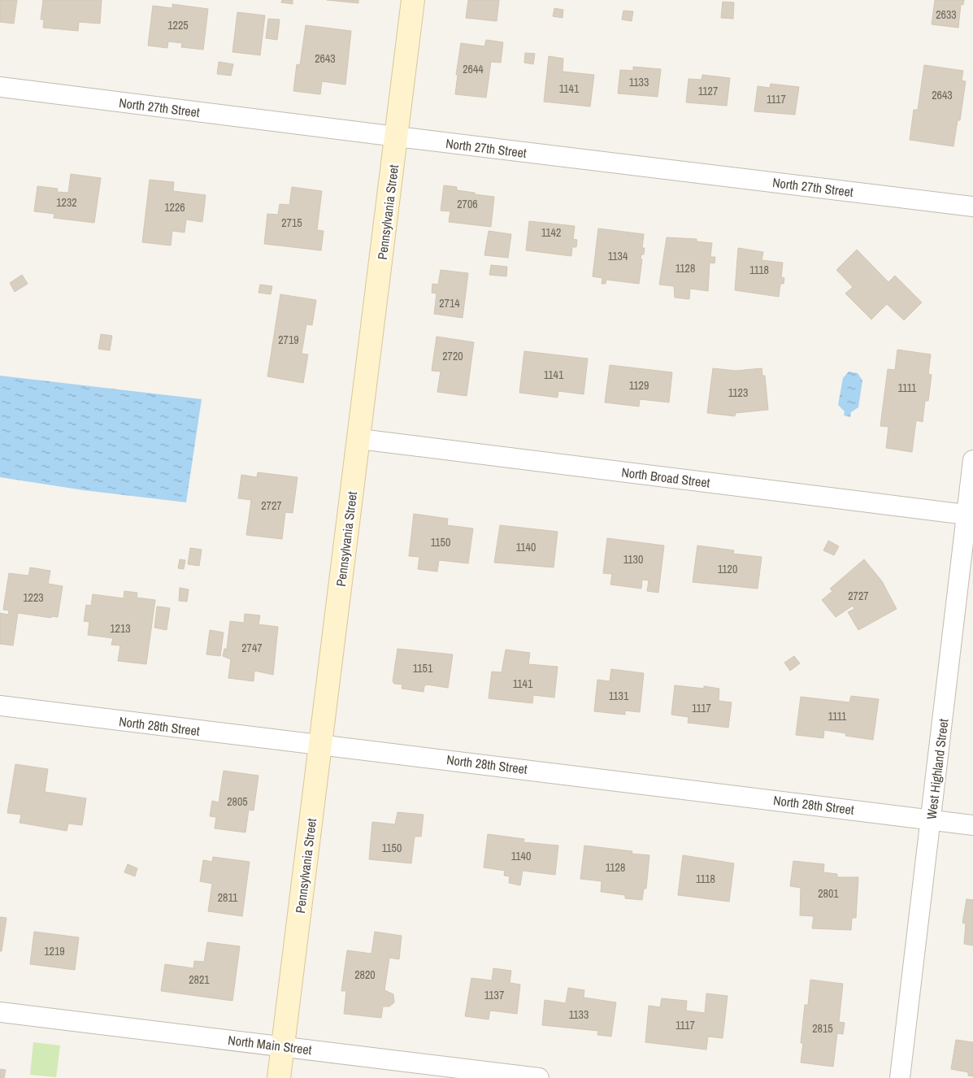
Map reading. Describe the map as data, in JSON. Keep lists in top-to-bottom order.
{
  "streets": {
    "street": [
      "North 27th Street",
      "Pennsylvania Street",
      "North Broad Street",
      "North 28th Street",
      "West Highland Street",
      "North Main Street"
    ]
  },
  "crossings": [
    ["North 27th Street", "Pennsylvania Street"],
    ["Pennsylvania Street", "North Broad Street"],
    ["Pennsylvania Street", "North 28th Street"],
    ["Pennsylvania Street", "North Main Street"],
    ["North Broad Street", "West Highland Street"],
    ["North 28th Street", "West Highland Street"]
  ],
  "house_numbers": [
    "2633",
    "1225",
    "2643",
    "2644",
    "1133",
    "1141",
    "1127",
    "2643",
    "1117",
    "1232",
    "2706",
    "1226",
    "2715",
    "1142",
    "1134",
    "1128",
    "1118",
    "2714",
    "2719",
    "2720",
    "1141",
    "1129",
    "1111",
    "1123",
    "2727",
    "1150",
    "1140",
    "1130",
    "1120",
    "2727",
    "1223",
    "1213",
    "2747",
    "1151",
    "1141",
    "1131",
    "1117",
    "1111",
    "2805",
    "1150",
    "1140",
    "1128",
    "1118",
    "2801",
    "2811",
    "1219",
    "2820",
    "2821",
    "1137",
    "1133",
    "1117",
    "2815"
  ]
}
